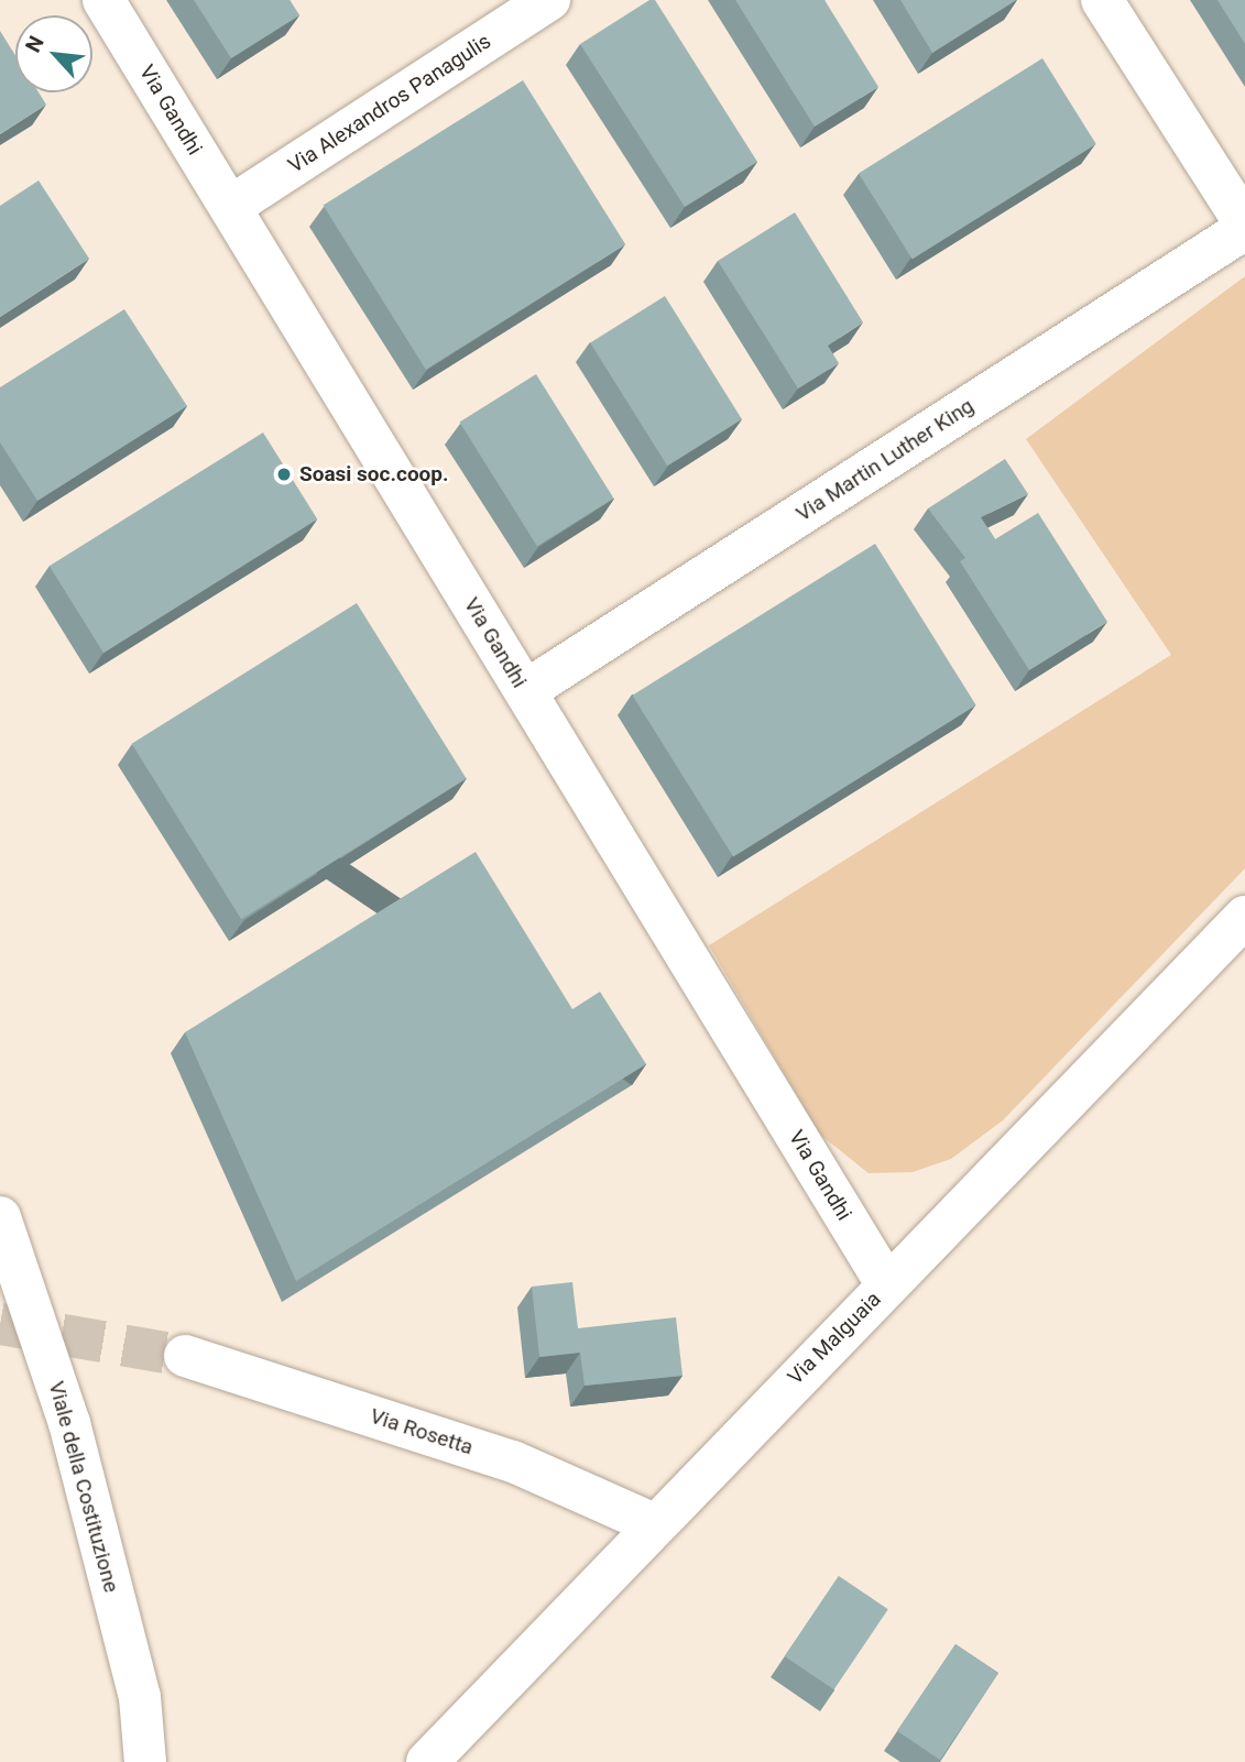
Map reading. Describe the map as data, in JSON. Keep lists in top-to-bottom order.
{
  "streets": {
    "street": [
      "Via Alexandros Panagulis",
      "Via Gandhi",
      "Via Martin Luther King",
      "Via Malguaia",
      "Via Rosetta",
      "Viale della Costituzione"
    ]
  },
  "crossings": [
    ["Via Alexandros Panagulis", "Via Gandhi"],
    ["Via Gandhi", "Via Martin Luther King"],
    ["Via Gandhi", "Via Malguaia"],
    ["Via Malguaia", "Via Rosetta"]
  ],
  "places": ["Soasi soc.coop."],
  "north": "top left"
}
